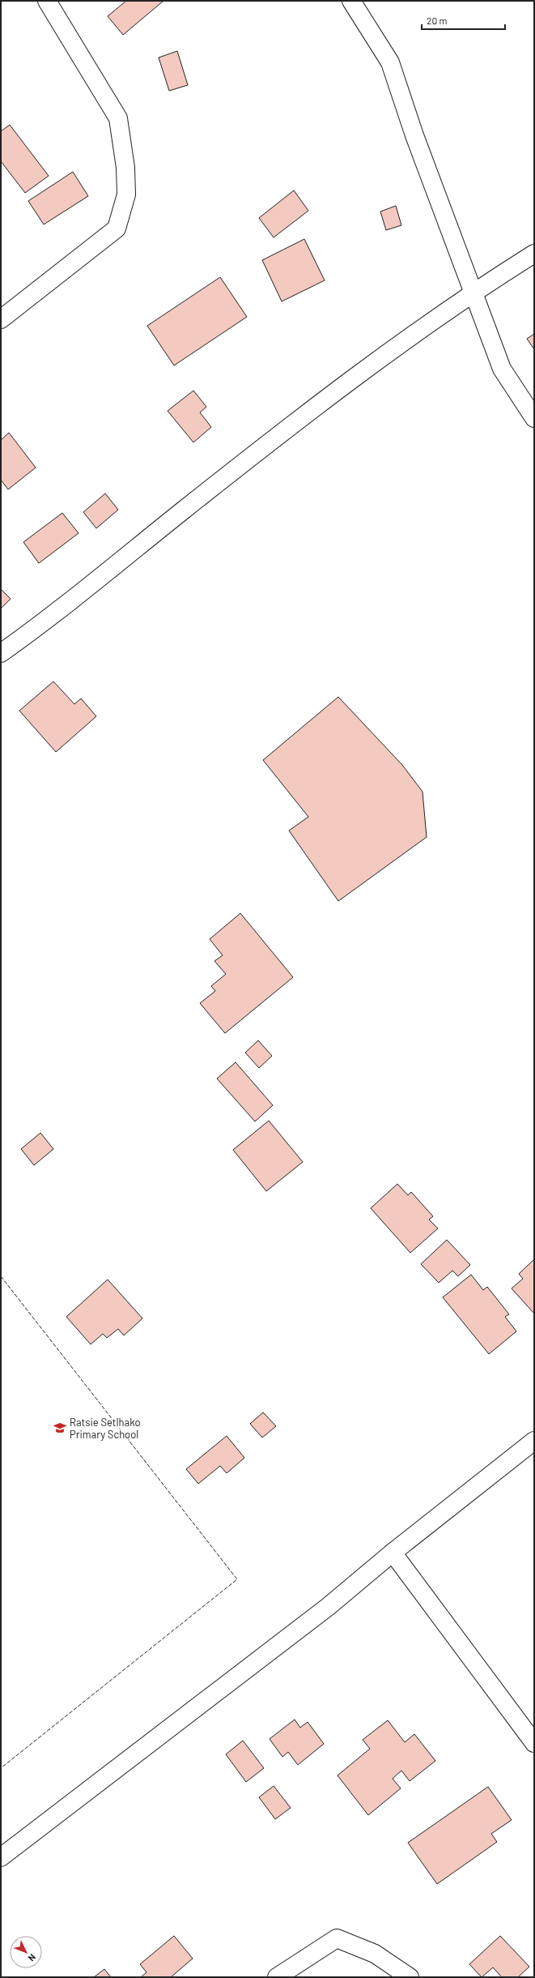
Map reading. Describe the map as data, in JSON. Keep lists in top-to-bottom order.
{
  "places": {
    "school or university": ["Ratsie Setlhako Primary School"]
  },
  "scale_bar": "20 m",
  "north": "bottom right"
}
